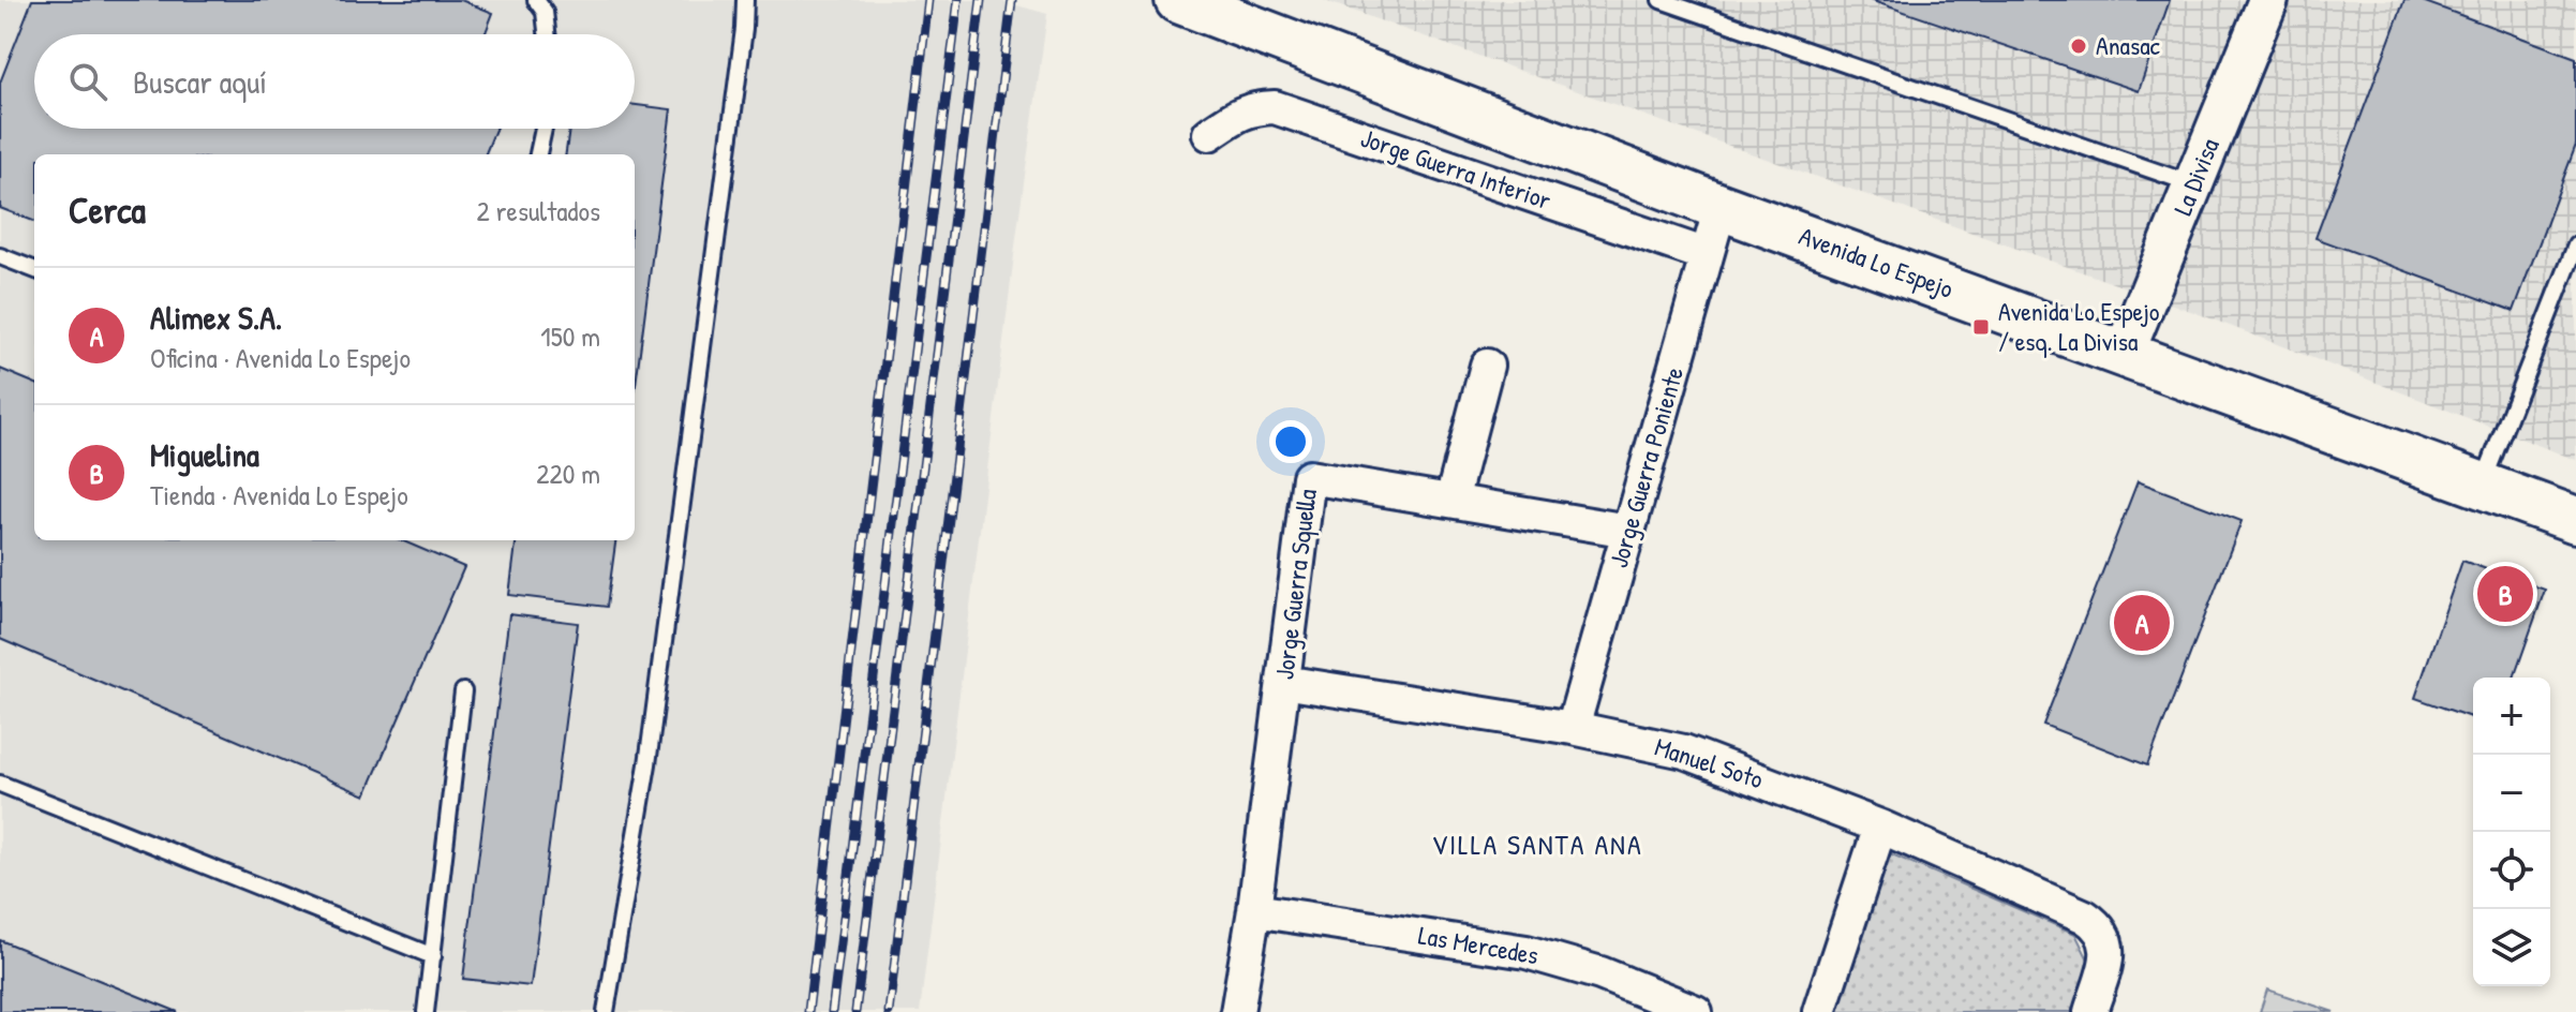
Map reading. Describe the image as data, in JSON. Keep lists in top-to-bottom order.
{
  "streets": {
    "main road": ["Avenida Lo Espejo"],
    "street": [
      "Jorge Guerra Interior",
      "La Divisa",
      "Jorge Guerra Poniente",
      "Jorge Guerra Squella",
      "Manuel Soto",
      "Las Mercedes"
    ]
  },
  "crossings": [
    ["Jorge Guerra Interior", "Jorge Guerra Poniente"],
    ["La Divisa", "Avenida Lo Espejo"],
    ["Avenida Lo Espejo", "Jorge Guerra Poniente"],
    ["Jorge Guerra Poniente", "Jorge Guerra Squella"],
    ["Jorge Guerra Poniente", "Manuel Soto"],
    ["Jorge Guerra Squella", "Manuel Soto"],
    ["Jorge Guerra Squella", "Las Mercedes"]
  ],
  "districts": ["VILLA SANTA ANA"],
  "places": {
    "other": ["Anasac"],
    "transit": ["Avenida Lo Espejo / esq. La Divisa"]
  },
  "page": {
    "search": "Buscar aquí",
    "heading": ["Cerca", "2 resultados"],
    "list": [
      {
        "mark": "A",
        "name": "Alimex S.A.",
        "note": "Oficina · Avenida Lo Espejo",
        "value": "150 m"
      },
      {
        "mark": "B",
        "name": "Miguelina",
        "note": "Tienda · Avenida Lo Espejo",
        "value": "220 m"
      }
    ],
    "pins": ["B", "A"],
    "map_buttons": ["+", "−"]
  }
}
